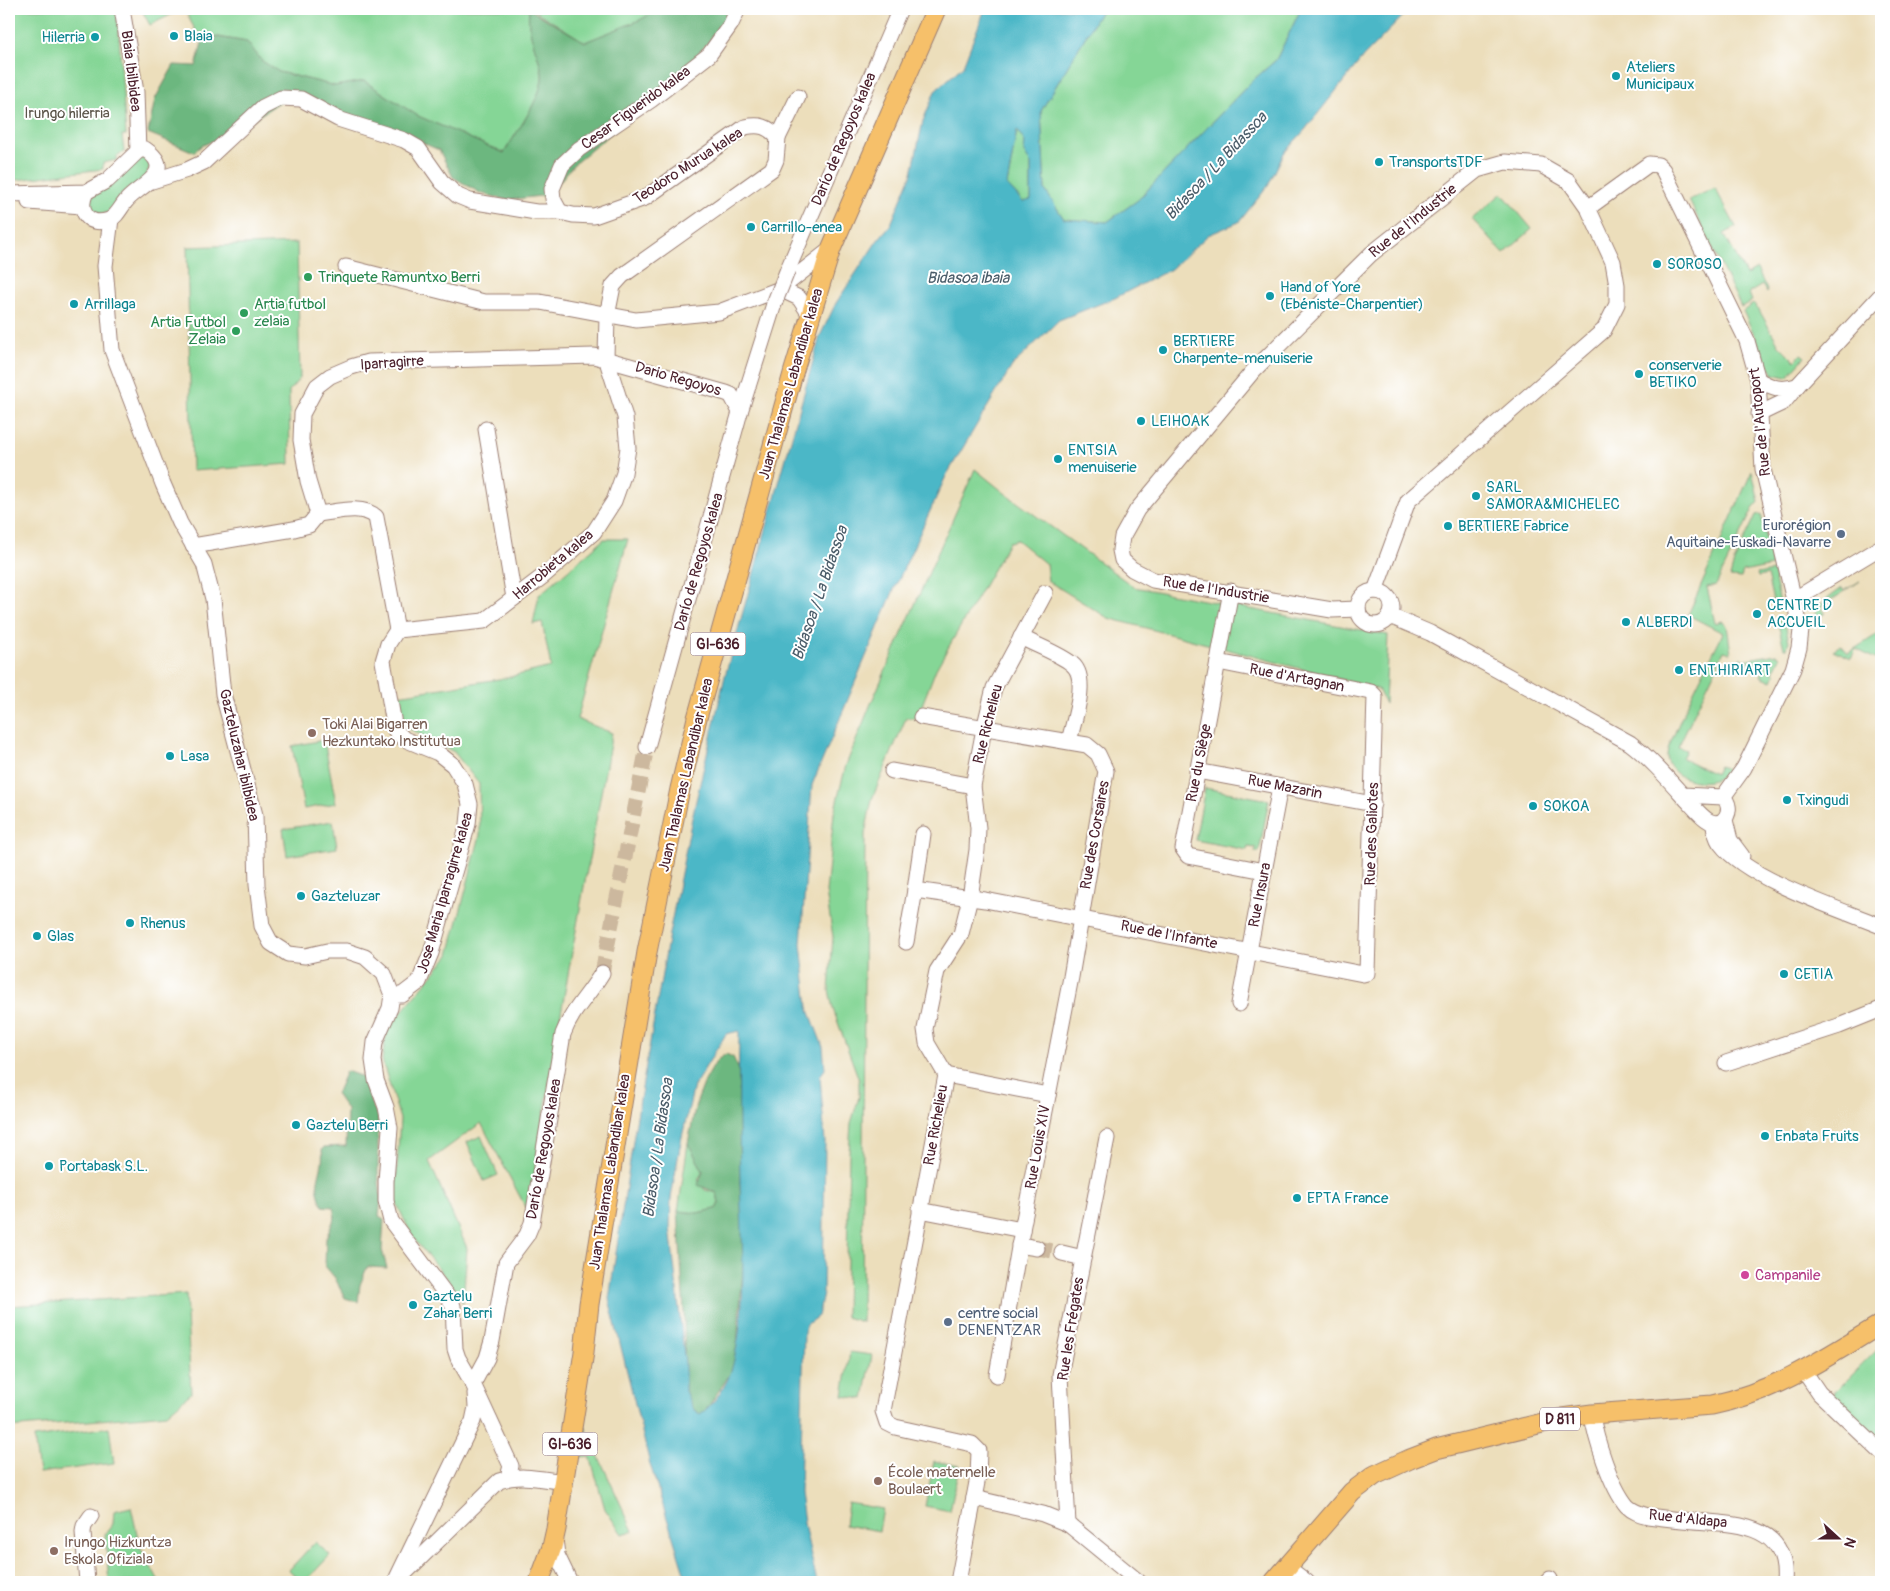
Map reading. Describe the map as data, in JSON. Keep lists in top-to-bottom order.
{
  "streets": {
    "main road": ["Juan Thalamas Labandibar kalea", "GI-636", "D 811"],
    "street": [
      "Blaia Ibilbidea",
      "Cesar Figuerido kalea",
      "Darío de Regoyos kalea",
      "Teodoro Murua kalea",
      "Rue de l'Industrie",
      "Iparragirre",
      "Dario Regoyos",
      "Rue de l'Autoport",
      "Harrobieta kalea",
      "Rue d'Artagnan",
      "Rue Richelieu",
      "Gazteluzahar ibilbidea",
      "Rue du Siège",
      "Rue Mazarin",
      "Rue des Galiotes",
      "Rue des Corsaires",
      "Jose Maria Iparragirre kalea",
      "Rue Insura",
      "Rue de l'Infante",
      "Rue Louis XIV",
      "Rue les Frégates",
      "Rue d'Aldapa"
    ]
  },
  "crossings": [
    ["Blaia Ibilbidea", "Teodoro Murua kalea"],
    ["Cesar Figuerido kalea", "Teodoro Murua kalea"],
    ["Darío de Regoyos kalea", "Dario Regoyos"],
    ["Teodoro Murua kalea", "Gazteluzahar ibilbidea"],
    ["Rue de l'Industrie", "Rue de l'Autoport"],
    ["Rue de l'Industrie", "Rue du Siège"],
    ["Iparragirre", "Dario Regoyos"],
    ["Iparragirre", "Harrobieta kalea"],
    ["Dario Regoyos", "Harrobieta kalea"],
    ["Harrobieta kalea", "Jose Maria Iparragirre kalea"],
    ["Rue d'Artagnan", "Rue du Siège"],
    ["Rue d'Artagnan", "Rue des Galiotes"],
    ["Rue Richelieu", "Rue des Corsaires"],
    ["Rue Richelieu", "Rue de l'Infante"],
    ["Gazteluzahar ibilbidea", "Jose Maria Iparragirre kalea"],
    ["Rue du Siège", "Rue Mazarin"],
    ["Rue du Siège", "Rue Insura"],
    ["Rue Mazarin", "Rue des Galiotes"],
    ["Rue Mazarin", "Rue Insura"],
    ["Rue des Galiotes", "Rue de l'Infante"],
    ["Rue des Corsaires", "Rue de l'Infante"],
    ["Rue des Corsaires", "Rue Louis XIV"],
    ["Rue Insura", "Rue de l'Infante"],
    ["Rue de l'Infante", "Rue Louis XIV"],
    ["D 811", "Rue d'Aldapa"]
  ],
  "water": ["Bidasoa / La Bidassoa", "Bidasoa ibaia"],
  "parks": ["Irungo hilerria"],
  "places": [
    "Blaia",
    "Hilerria",
    "Ateliers Municipaux",
    "TransportsTDF",
    "Carrillo-enea",
    "SOROSO",
    "Trinquete Ramuntxo Berri",
    "Hand of Yore (Ebéniste-Charpentier)",
    "Arrillaga",
    "Artia futbol zelaia",
    "Artia Futbol Zelaia",
    "BERTIERE Charpente-menuiserie",
    "conserverie BETIKO",
    "LEIHOAK",
    "ENTSIA menuiserie",
    "SARL SAMORA&MICHELEC",
    "BERTIERE Fabrice",
    "Eurorégion Aquitaine-Euskadi-Navarre",
    "CENTRE D ACCUEIL",
    "ALBERDI",
    "ENT.HIRIART",
    "Toki Alai Bigarren Hezkuntako Institutua",
    "Lasa",
    "Txingudi",
    "SOKOA",
    "Gazteluzar",
    "Rhenus",
    "Glas",
    "CETIA",
    "Gaztelu Berri",
    "Enbata Fruits",
    "Portabask S.L.",
    "EPTA France",
    "Campanile",
    "Gaztelu Zahar Berri",
    "centre social DENENTZAR",
    "École maternelle Boulaert",
    "Irungo Hizkuntza Eskola Ofiziala"
  ],
  "north": "right"
}
